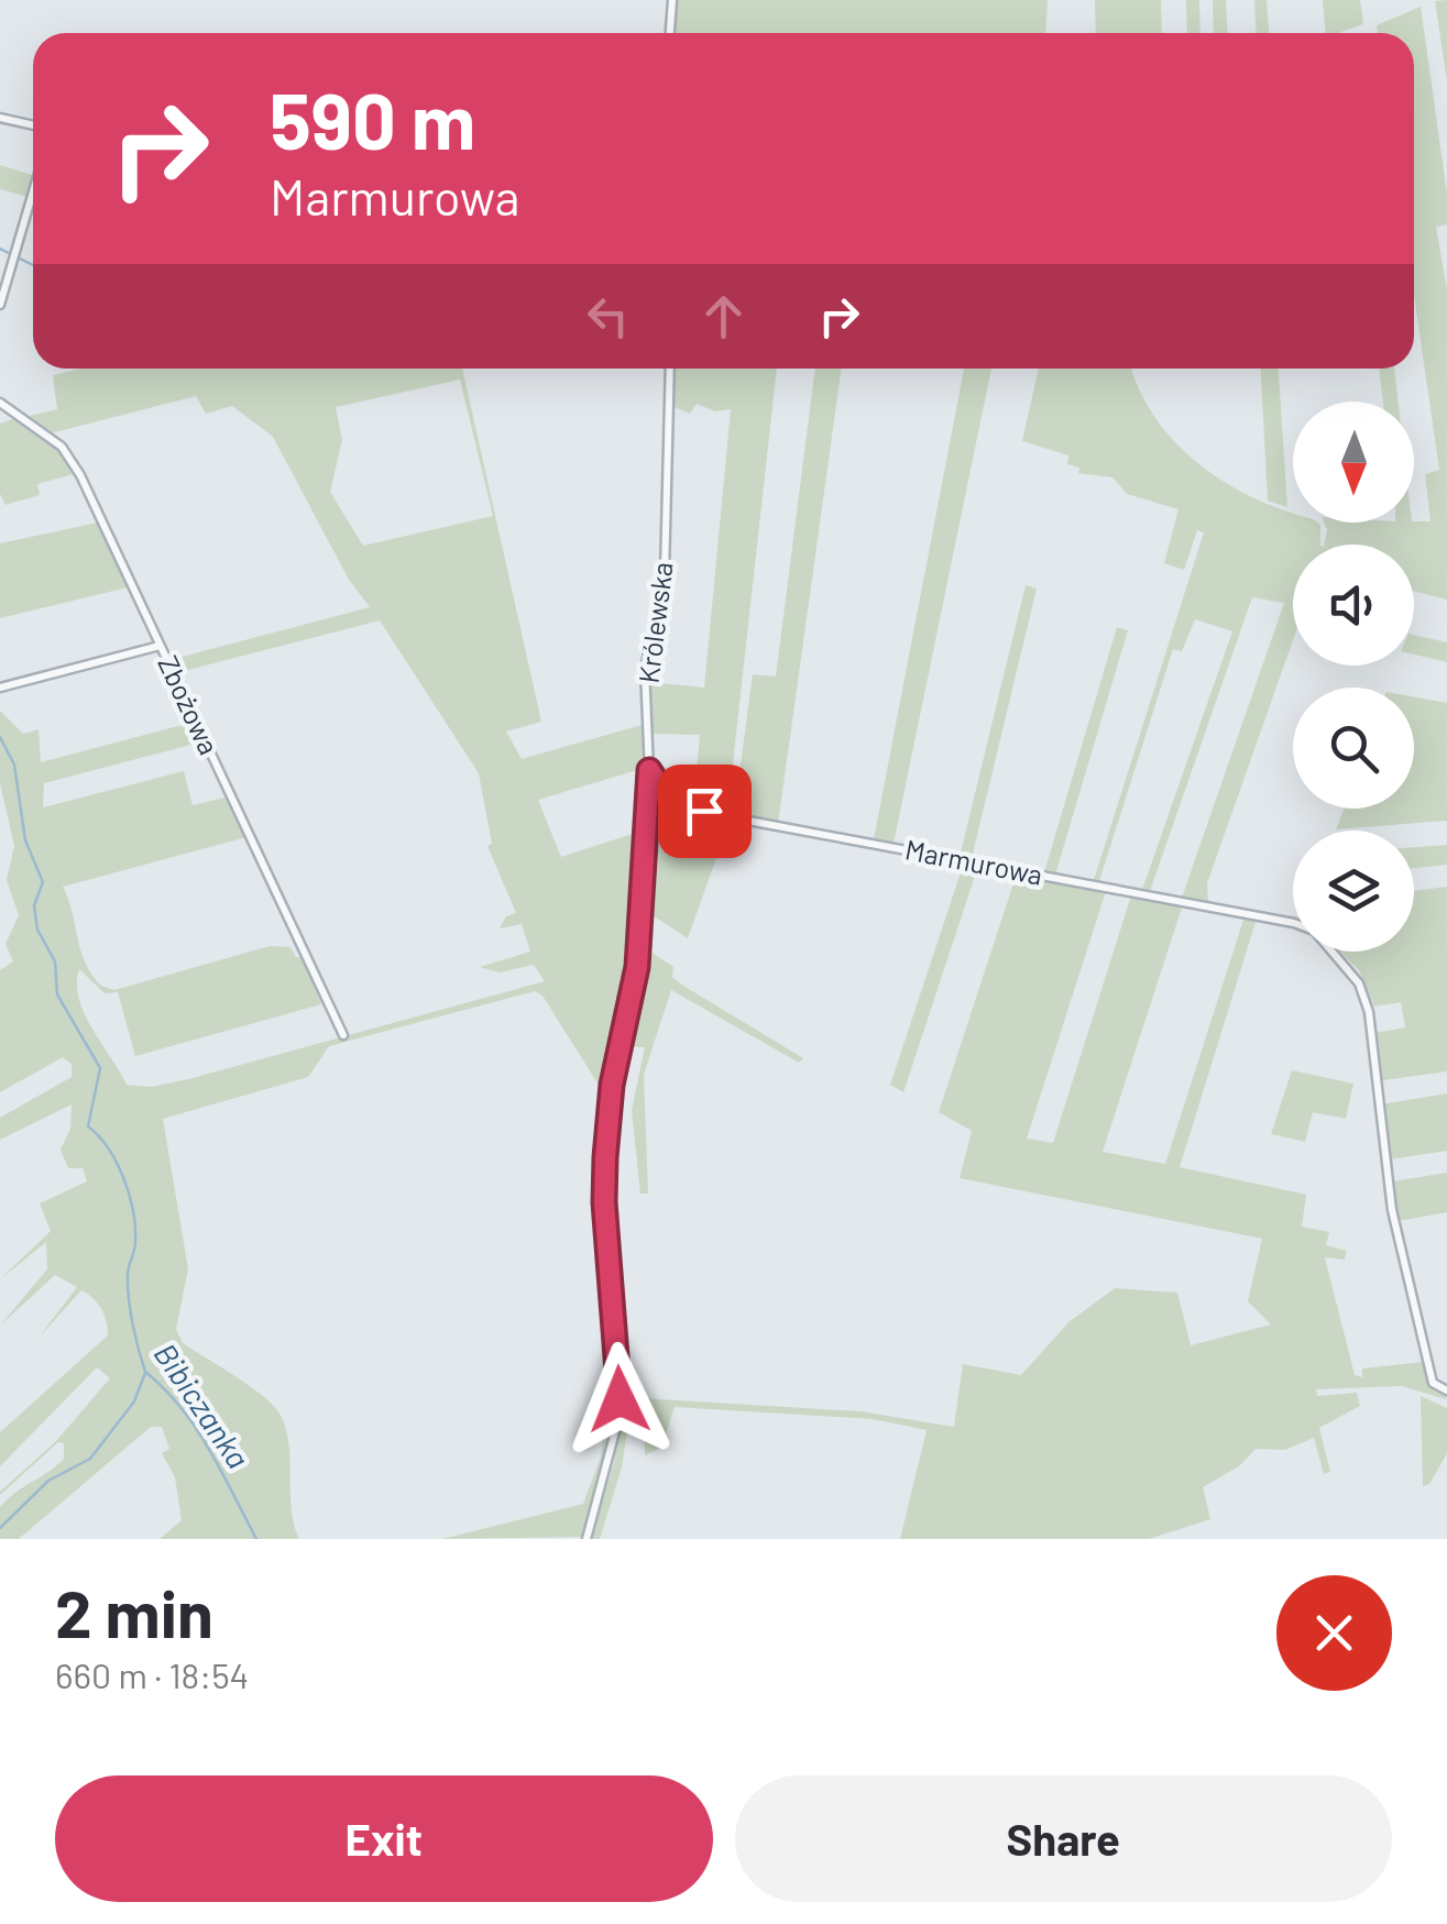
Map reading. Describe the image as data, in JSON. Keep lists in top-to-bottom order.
{
  "streets": {
    "street": ["Królewska", "Zbożowa", "Marmurowa"]
  },
  "crossings": [
    ["Królewska", "Marmurowa"]
  ],
  "water": ["Bibiczanka"],
  "north": "bottom",
  "page": {
    "turn": ["590 m", "Marmurowa"],
    "heading": ["2 min", "660 m · 18:54"],
    "buttons": ["Exit", "Share"]
  }
}
